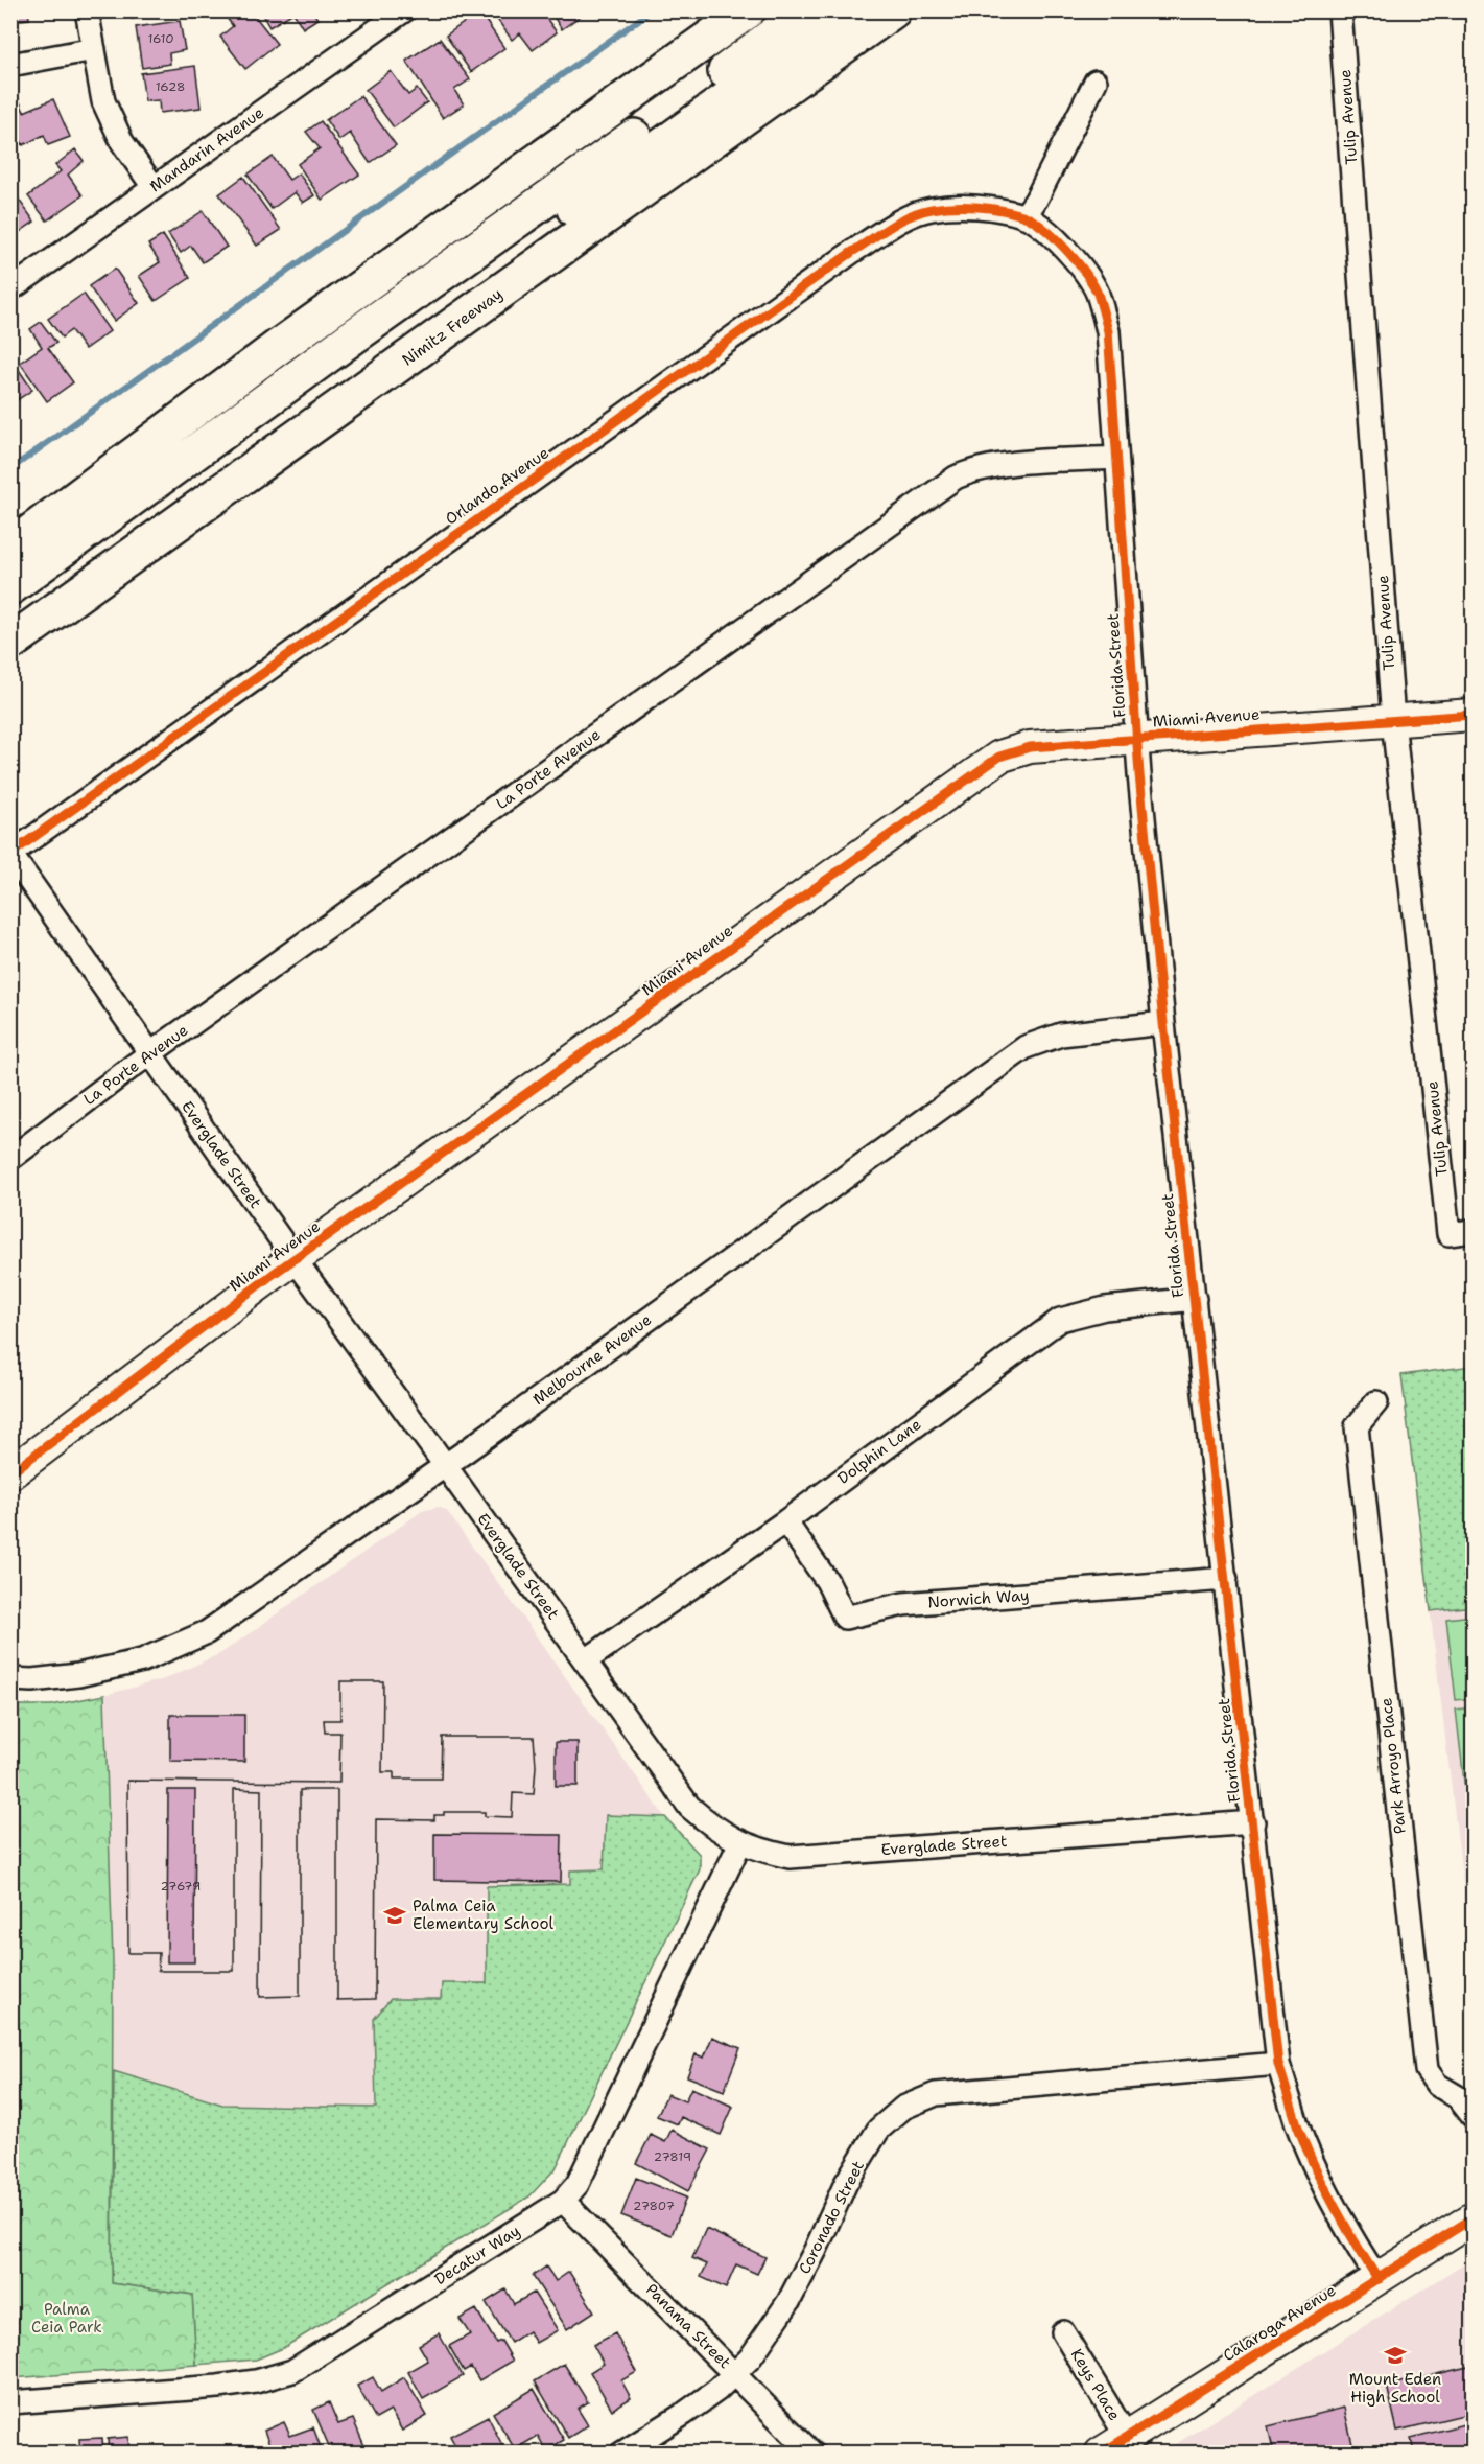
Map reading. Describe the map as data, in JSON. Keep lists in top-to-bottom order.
{
  "streets": {
    "highway": ["Nimitz Freeway"],
    "street": [
      "Tulip Avenue",
      "Mandarin Avenue",
      "Orlando Avenue",
      "Florida Street",
      "Miami Avenue",
      "La Porte Avenue",
      "Everglade Street",
      "Melbourne Avenue",
      "Dolphin Lane",
      "Norwich Way",
      "Park Arroyo Place",
      "Coronado Street",
      "Decatur Way",
      "Calaroga Avenue",
      "Panama Street",
      "Keys Place"
    ]
  },
  "crossings": [
    ["Tulip Avenue", "Miami Avenue"],
    ["Orlando Avenue", "Florida Street"],
    ["Orlando Avenue", "Everglade Street"],
    ["Florida Street", "Miami Avenue"],
    ["Florida Street", "La Porte Avenue"],
    ["Florida Street", "Everglade Street"],
    ["Florida Street", "Melbourne Avenue"],
    ["Florida Street", "Dolphin Lane"],
    ["Florida Street", "Norwich Way"],
    ["Florida Street", "Coronado Street"],
    ["Florida Street", "Calaroga Avenue"],
    ["Miami Avenue", "Everglade Street"],
    ["La Porte Avenue", "Everglade Street"],
    ["Everglade Street", "Melbourne Avenue"],
    ["Everglade Street", "Dolphin Lane"],
    ["Everglade Street", "Decatur Way"],
    ["Dolphin Lane", "Norwich Way"],
    ["Coronado Street", "Panama Street"],
    ["Decatur Way", "Panama Street"],
    ["Calaroga Avenue", "Keys Place"]
  ],
  "parks": ["Palma Ceia Park"],
  "places": {
    "school or university": ["Palma Ceia Elementary School", "Mount Eden High School"]
  },
  "house_numbers": [
    "1610",
    "1628",
    "27679",
    "27819",
    "27807"
  ]
}
